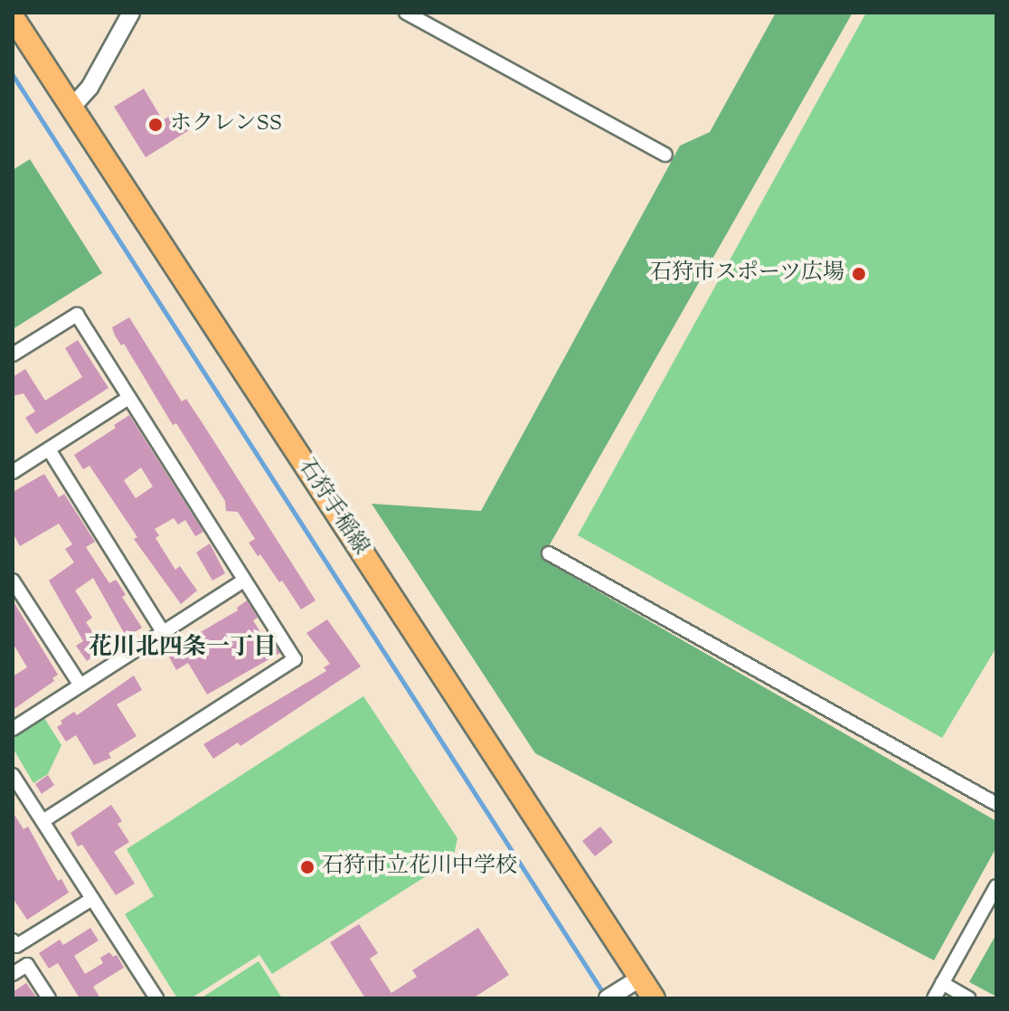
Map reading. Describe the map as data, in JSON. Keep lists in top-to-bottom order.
{
  "streets": {
    "main road": ["石狩手稲線"]
  },
  "districts": ["花川北四条一丁目"],
  "places": ["ホクレンSS", "石狩市スポーツ広場", "石狩市立花川中学校"]
}
